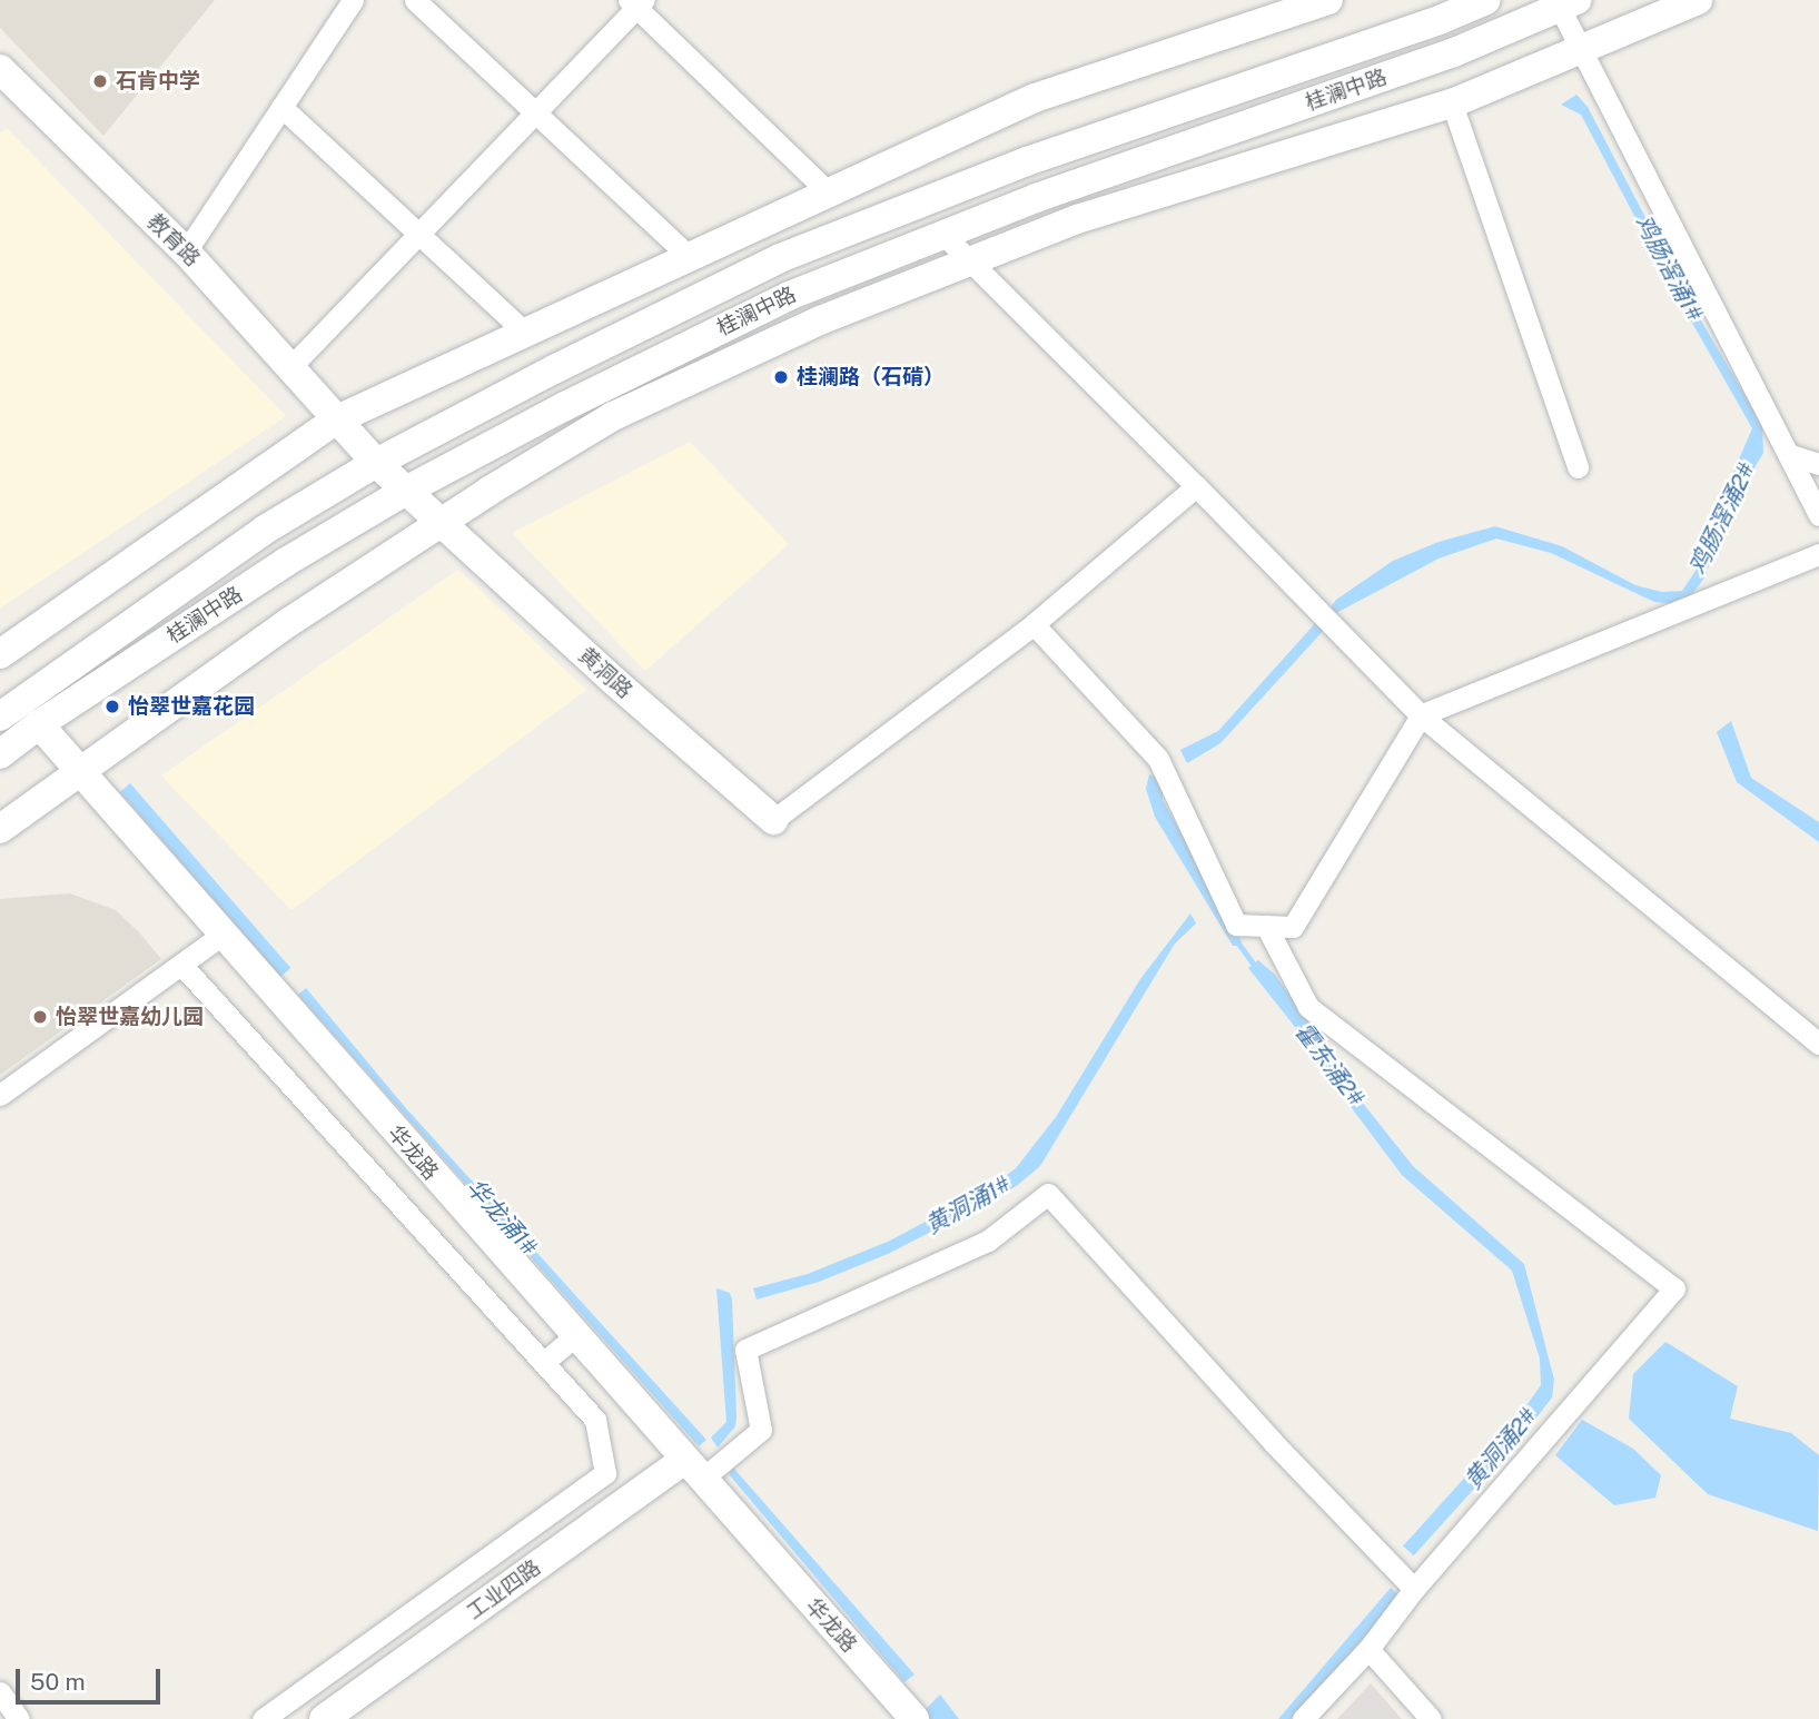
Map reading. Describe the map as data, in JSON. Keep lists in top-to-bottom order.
{
  "streets": {
    "main road": [
      "桂澜中路",
      "教育路",
      "黄洞路",
      "华龙路",
      "工业四路"
    ]
  },
  "crossings": [
    ["桂澜中路", "教育路"],
    ["桂澜中路", "黄洞路"],
    ["桂澜中路", "华龙路"],
    ["教育路", "黄洞路"],
    ["华龙路", "工业四路"]
  ],
  "water": [
    "鸡肠滘涌1#",
    "鸡肠滘涌2#",
    "霍东涌2#",
    "黄洞涌1#",
    "华龙涌1#",
    "黄洞涌2#"
  ],
  "places": [
    "石肯中学",
    "桂澜路（石𬒔）",
    "怡翠世嘉花园",
    "怡翠世嘉幼儿园"
  ],
  "scale_bar": "50 m"
}
